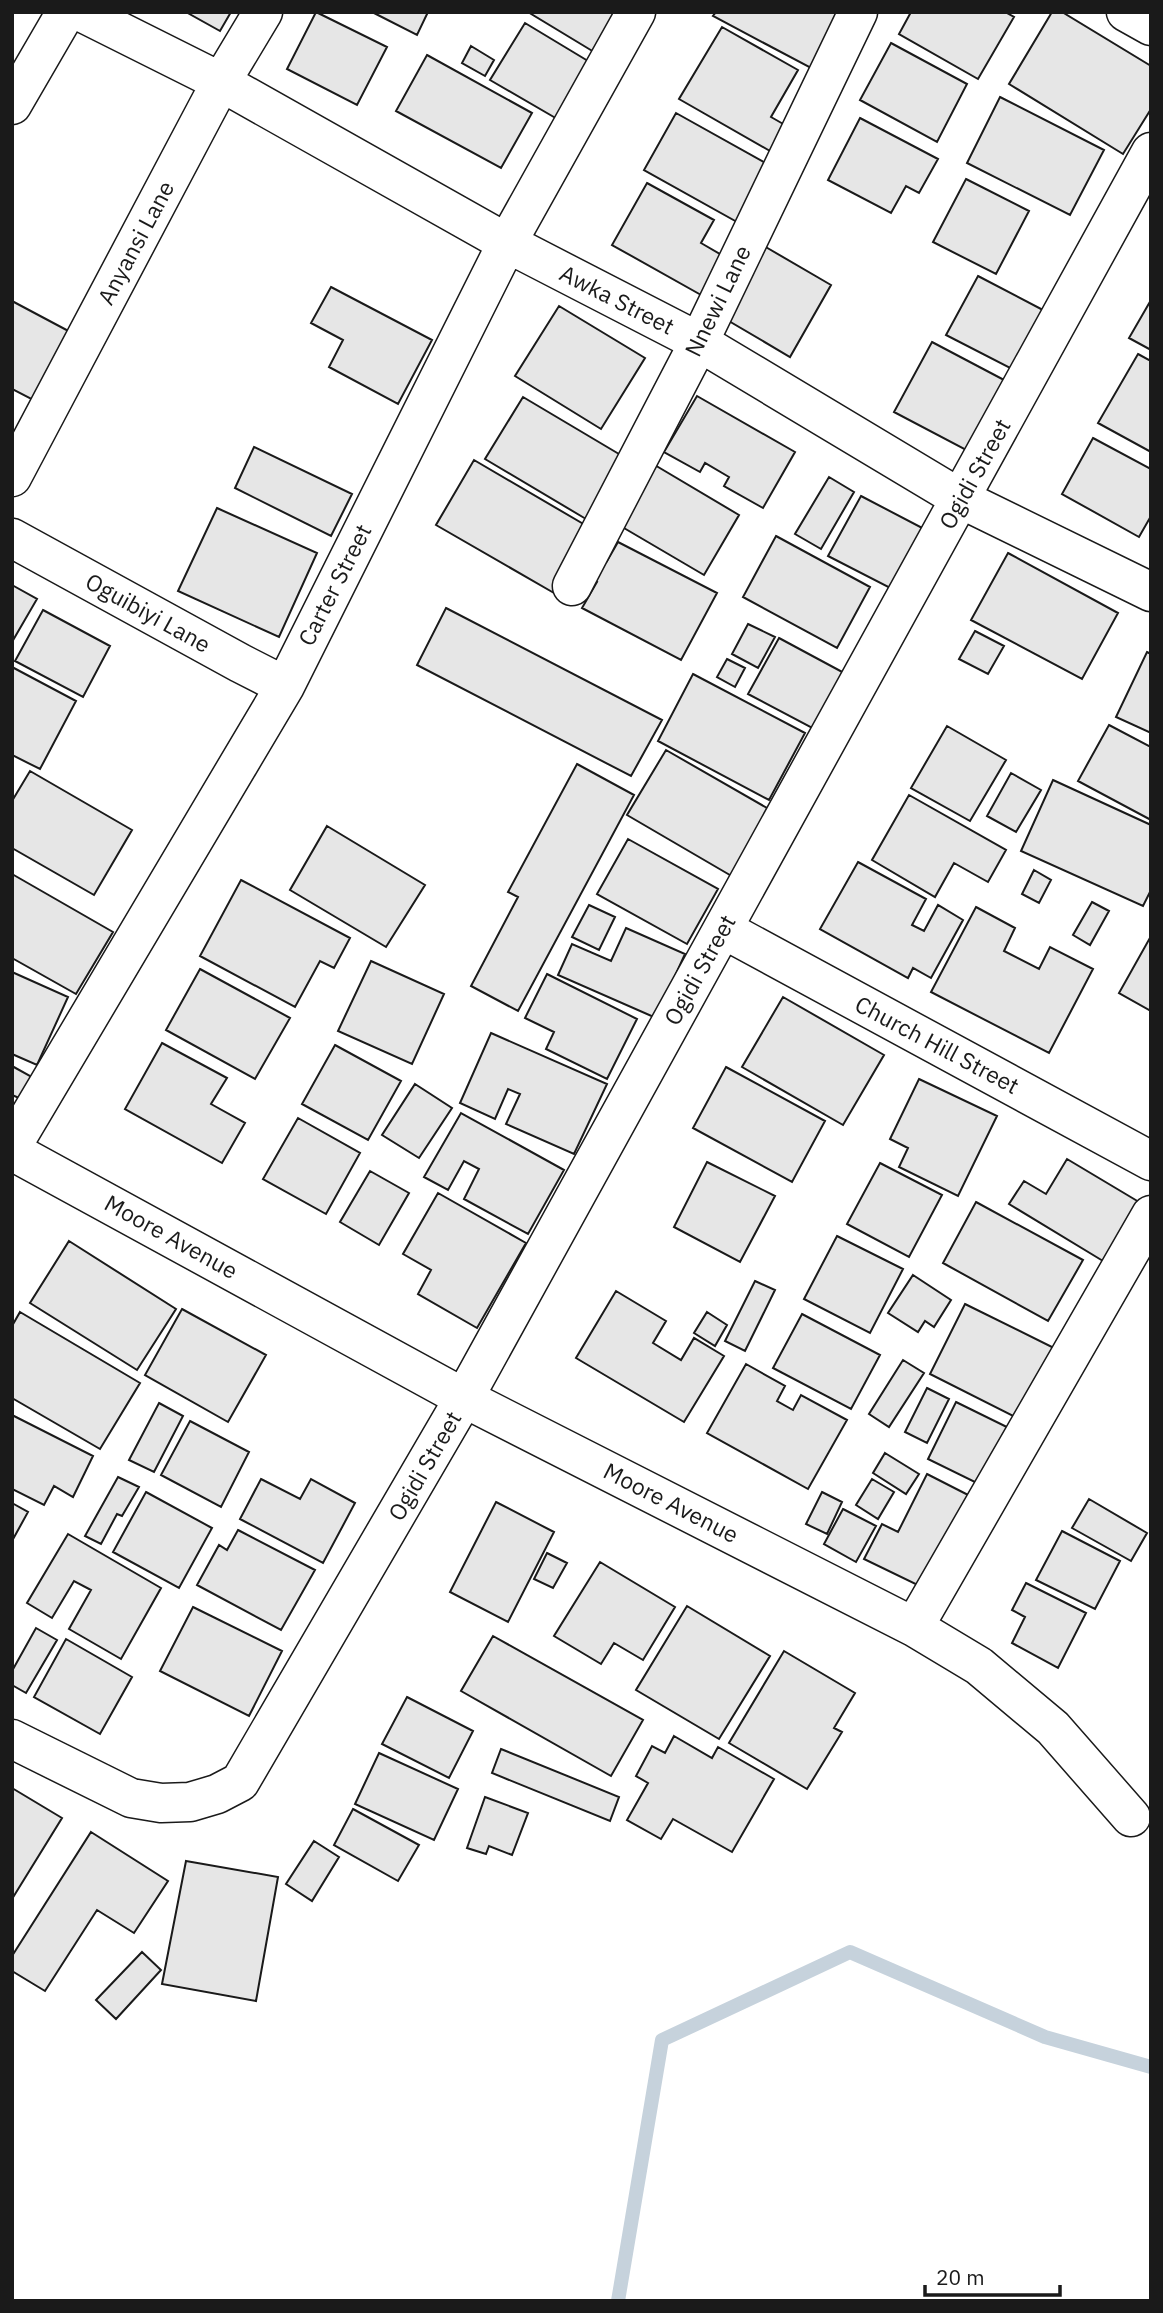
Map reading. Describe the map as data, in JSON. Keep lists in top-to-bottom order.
{
  "streets": {
    "street": [
      "Anyansi Lane",
      "Awka Street",
      "Nnewi Lane",
      "Ogidi Street",
      "Carter Street",
      "Oguibiyi Lane",
      "Church Hill Street",
      "Moore Avenue"
    ]
  },
  "crossings": [
    ["Anyansi Lane", "Awka Street"],
    ["Awka Street", "Nnewi Lane"],
    ["Awka Street", "Ogidi Street"],
    ["Awka Street", "Carter Street"],
    ["Ogidi Street", "Church Hill Street"],
    ["Ogidi Street", "Moore Avenue"],
    ["Carter Street", "Oguibiyi Lane"],
    ["Carter Street", "Moore Avenue"]
  ],
  "scale_bar": "20 m"
}
